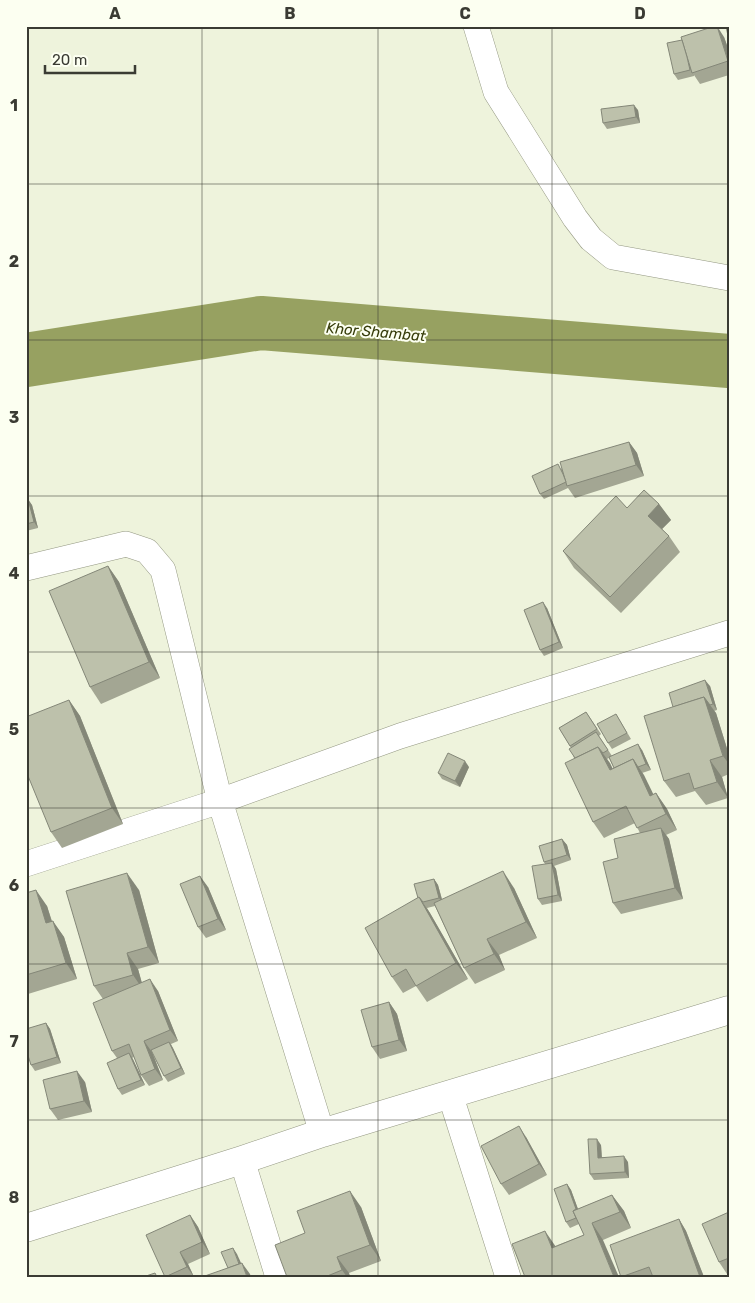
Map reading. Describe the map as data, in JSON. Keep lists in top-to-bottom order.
{
  "water": ["Khor Shambat"],
  "scale_bar": "20 m",
  "grid": {
    "columns": [
      "A",
      "B",
      "C",
      "D"
    ],
    "rows": [
      "1",
      "2",
      "3",
      "4",
      "5",
      "6",
      "7",
      "8"
    ]
  }
}
